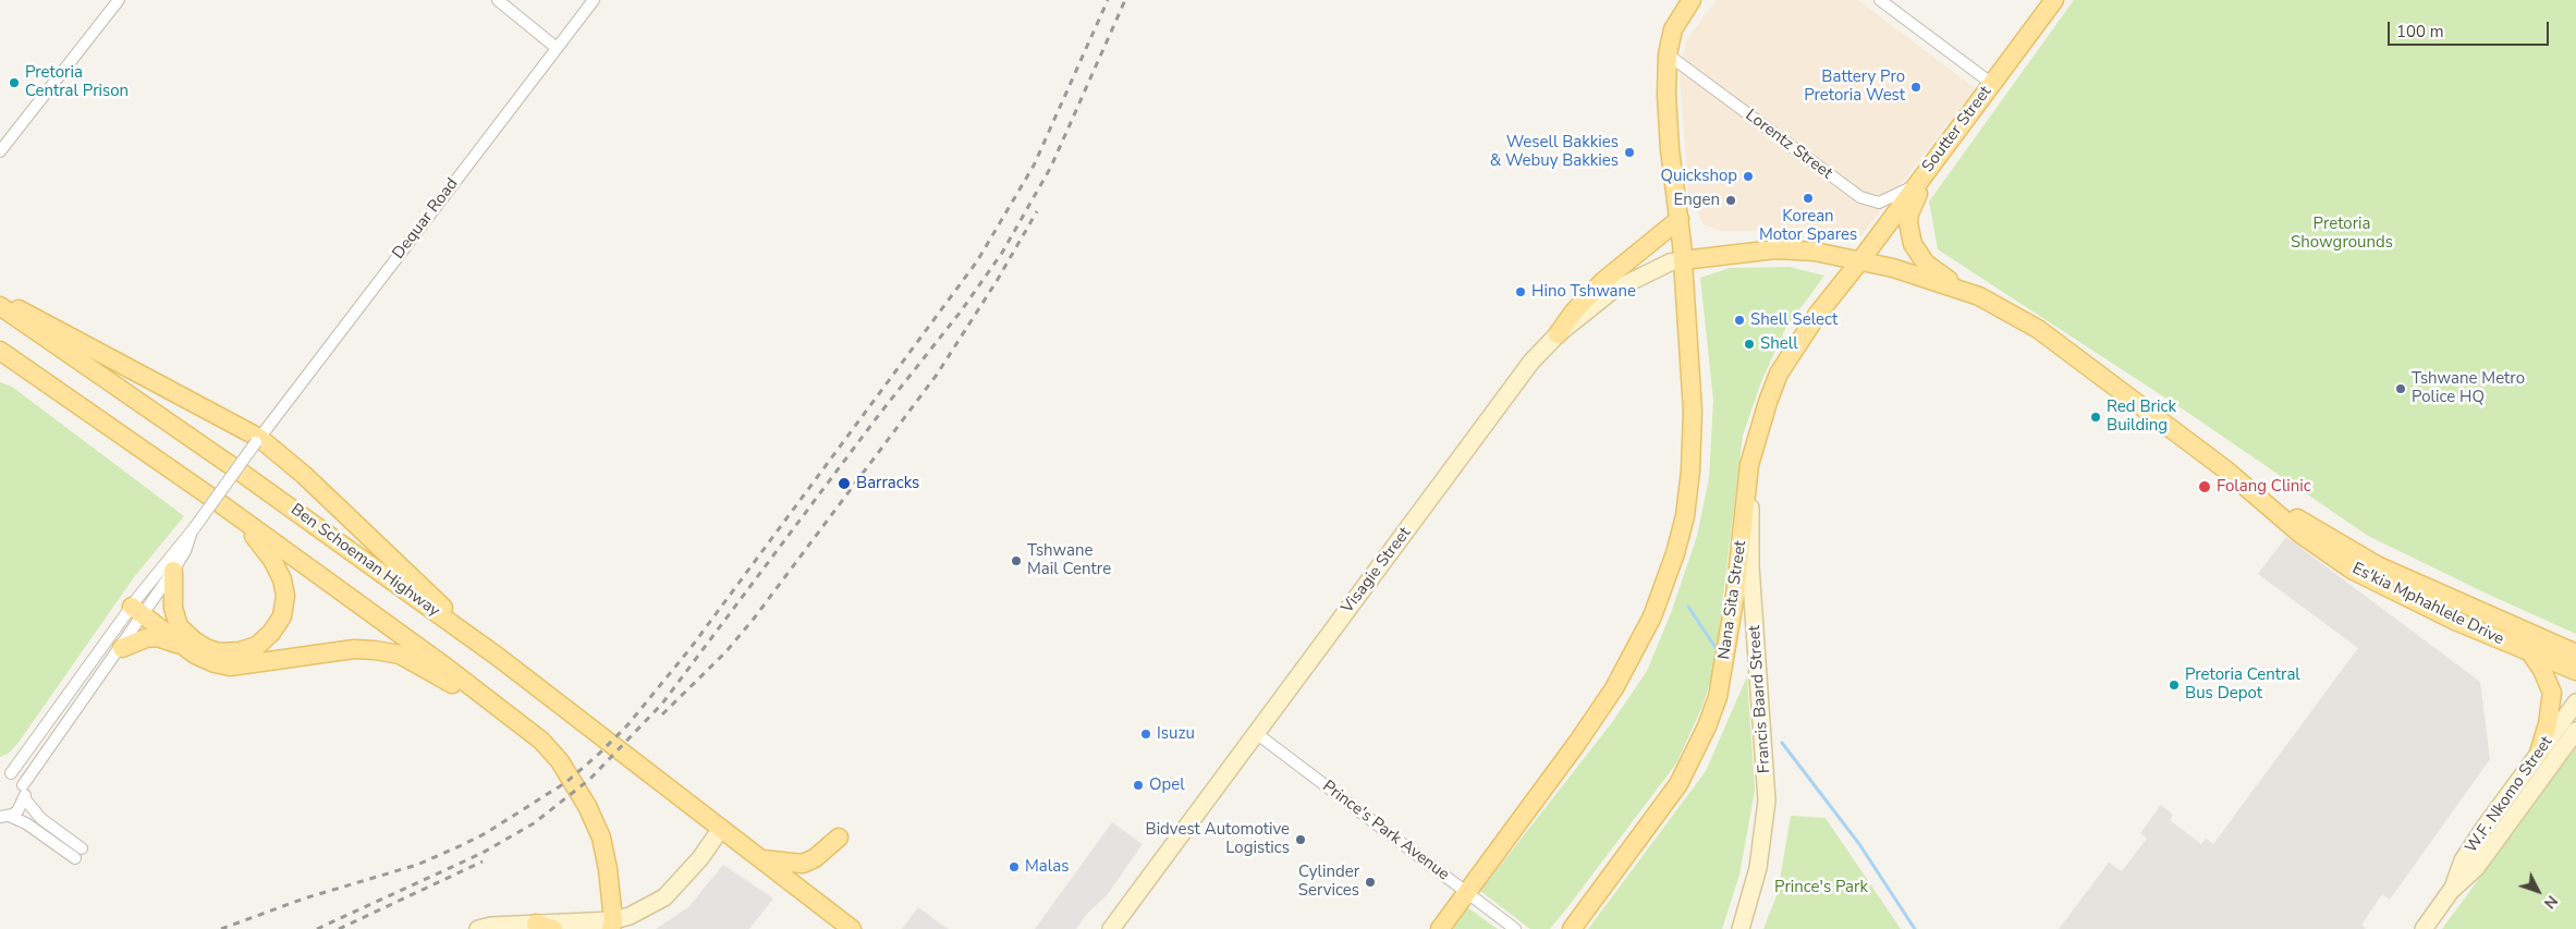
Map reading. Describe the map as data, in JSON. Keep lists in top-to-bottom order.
{
  "streets": {
    "main road": [
      "Soutter Street",
      "Ben Schoeman Highway",
      "Nana Sita Street",
      "Es'kia Mphahlele Drive"
    ],
    "street": [
      "Lorentz Street",
      "Dequar Road",
      "Visagie Street",
      "Francis Baard Street",
      "W.F. Nkomo Street",
      "Prince's Park Avenue"
    ]
  },
  "crossings": [
    ["Soutter Street", "Lorentz Street"],
    ["Soutter Street", "Nana Sita Street"],
    ["Soutter Street", "Es'kia Mphahlele Drive"],
    ["Visagie Street", "Es'kia Mphahlele Drive"],
    ["Visagie Street", "Prince's Park Avenue"],
    ["Nana Sita Street", "Es'kia Mphahlele Drive"],
    ["Nana Sita Street", "Francis Baard Street"]
  ],
  "parks": ["Pretoria Showgrounds", "Prince's Park"],
  "places": [
    "Pretoria Central Prison",
    "Battery Pro Pretoria West",
    "Wesell Bakkies & Webuy Bakkies",
    "Quickshop",
    "Korean Motor Spares",
    "Engen",
    "Hino Tshwane",
    "Shell Select",
    "Shell",
    "Tshwane Metro Police HQ",
    "Red Brick Building",
    "Barracks",
    "Folang Clinic",
    "Tshwane Mail Centre",
    "Pretoria Central Bus Depot",
    "Isuzu",
    "Opel",
    "Bidvest Automotive Logistics",
    "Malas",
    "Cylinder Services"
  ],
  "scale_bar": "100 m",
  "north": "bottom right"
}
